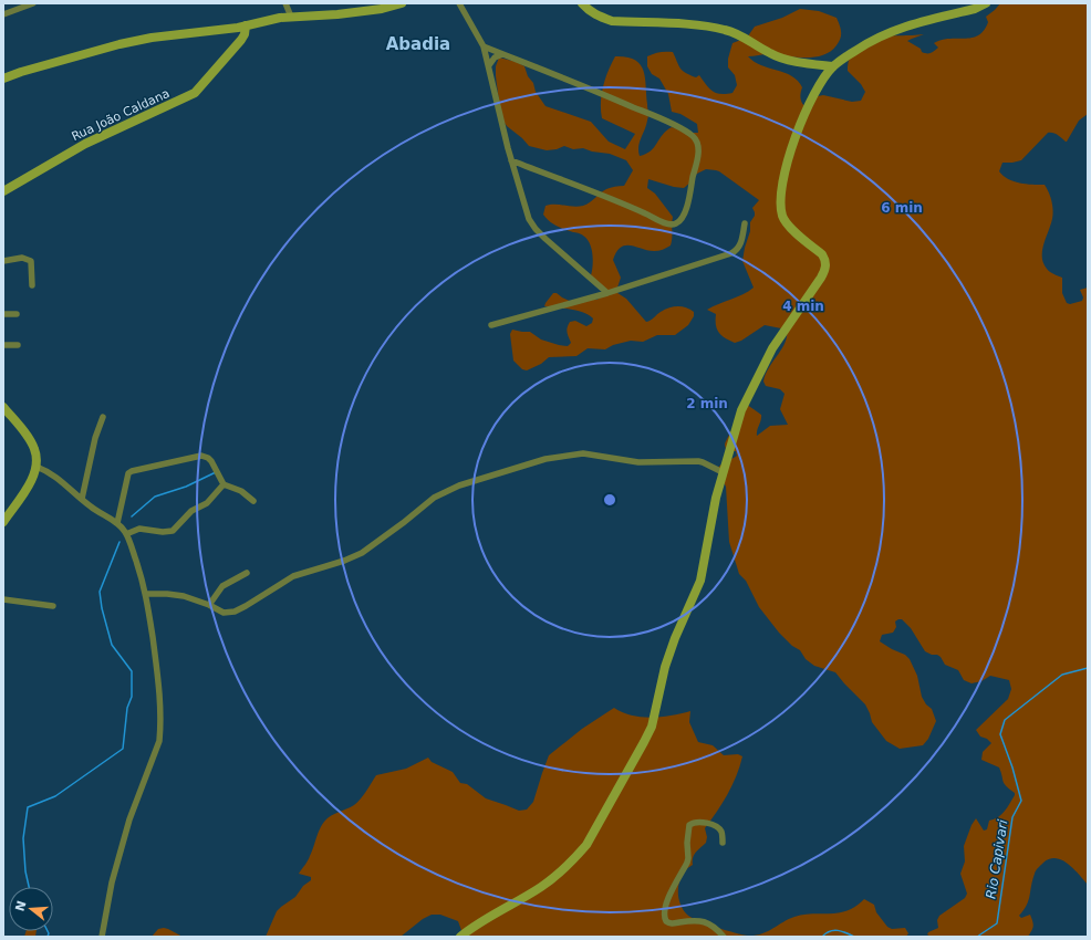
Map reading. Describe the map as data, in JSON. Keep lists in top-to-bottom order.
{
  "streets": {
    "street": ["Rua João Caldana"]
  },
  "districts": ["Abadia"],
  "water": ["Rio Capivari"],
  "north": "left",
  "rings": ["6 min", "4 min", "2 min"]
}
